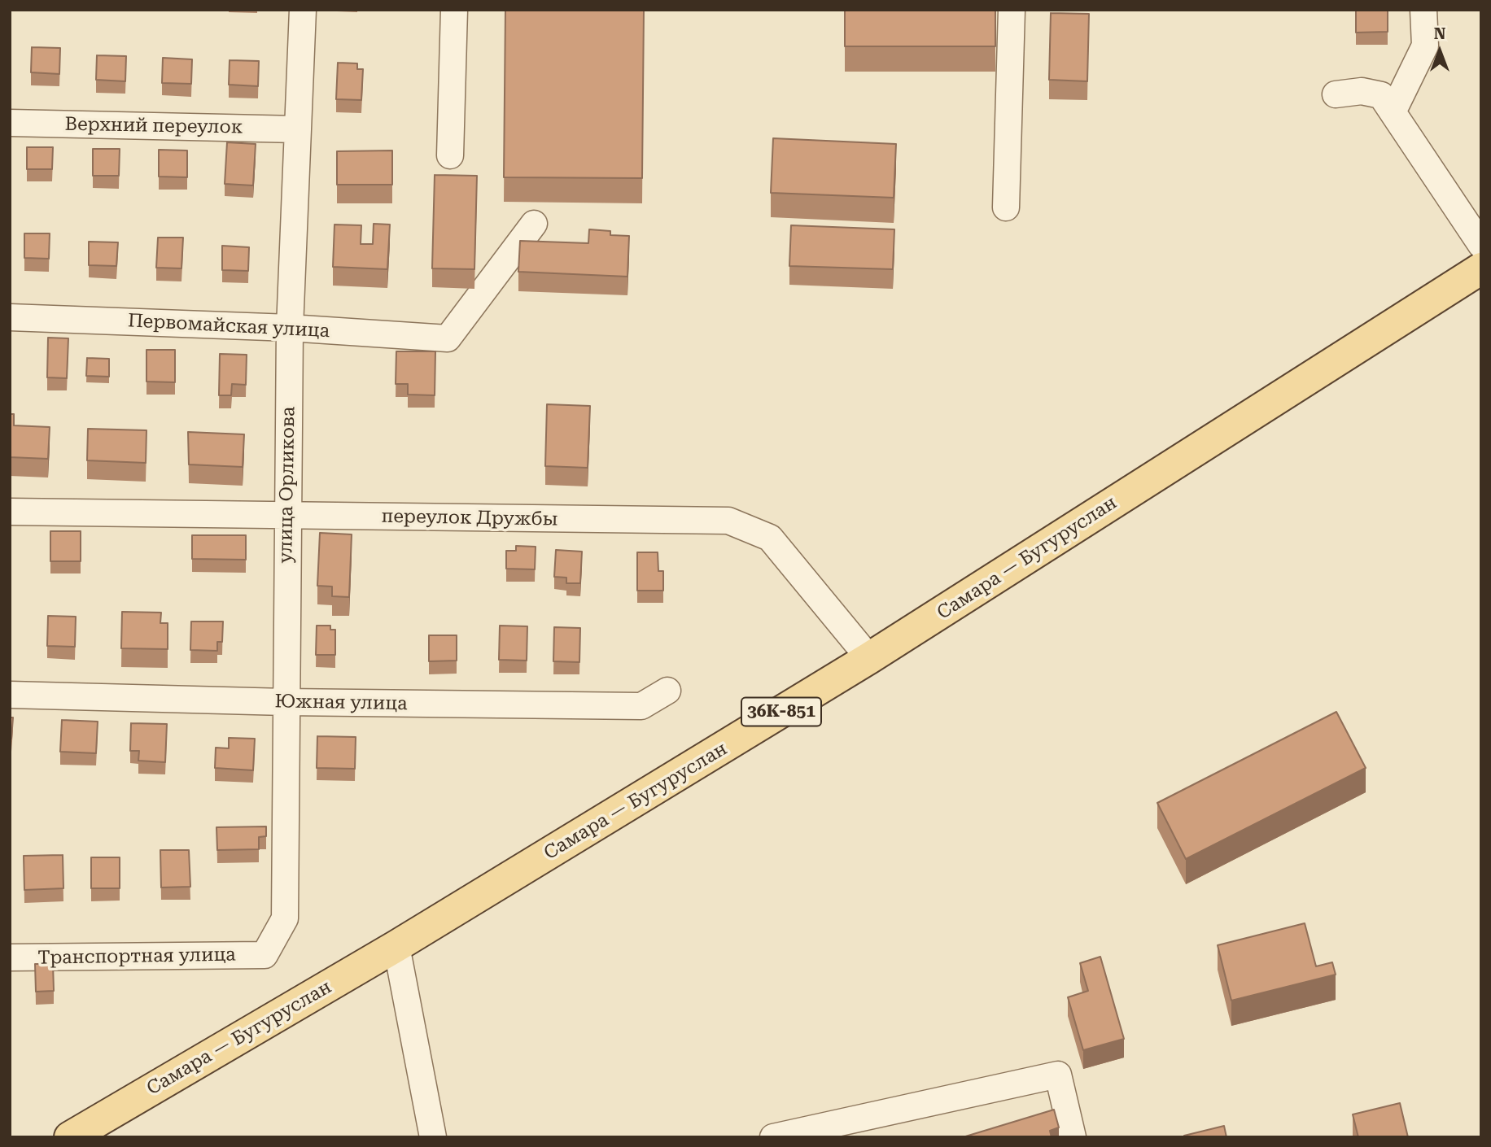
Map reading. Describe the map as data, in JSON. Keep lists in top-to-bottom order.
{
  "streets": {
    "main road": ["Самара — Бугуруслан", "36К-851"],
    "street": [
      "Верхний переулок",
      "Первомайская улица",
      "улица Орликова",
      "переулок Дружбы",
      "Южная улица",
      "Транспортная улица"
    ]
  },
  "crossings": [
    ["Верхний переулок", "улица Орликова"],
    ["Первомайская улица", "улица Орликова"],
    ["улица Орликова", "переулок Дружбы"],
    ["улица Орликова", "Южная улица"],
    ["улица Орликова", "Транспортная улица"],
    ["переулок Дружбы", "Самара — Бугуруслан"]
  ],
  "north": "top"
}
